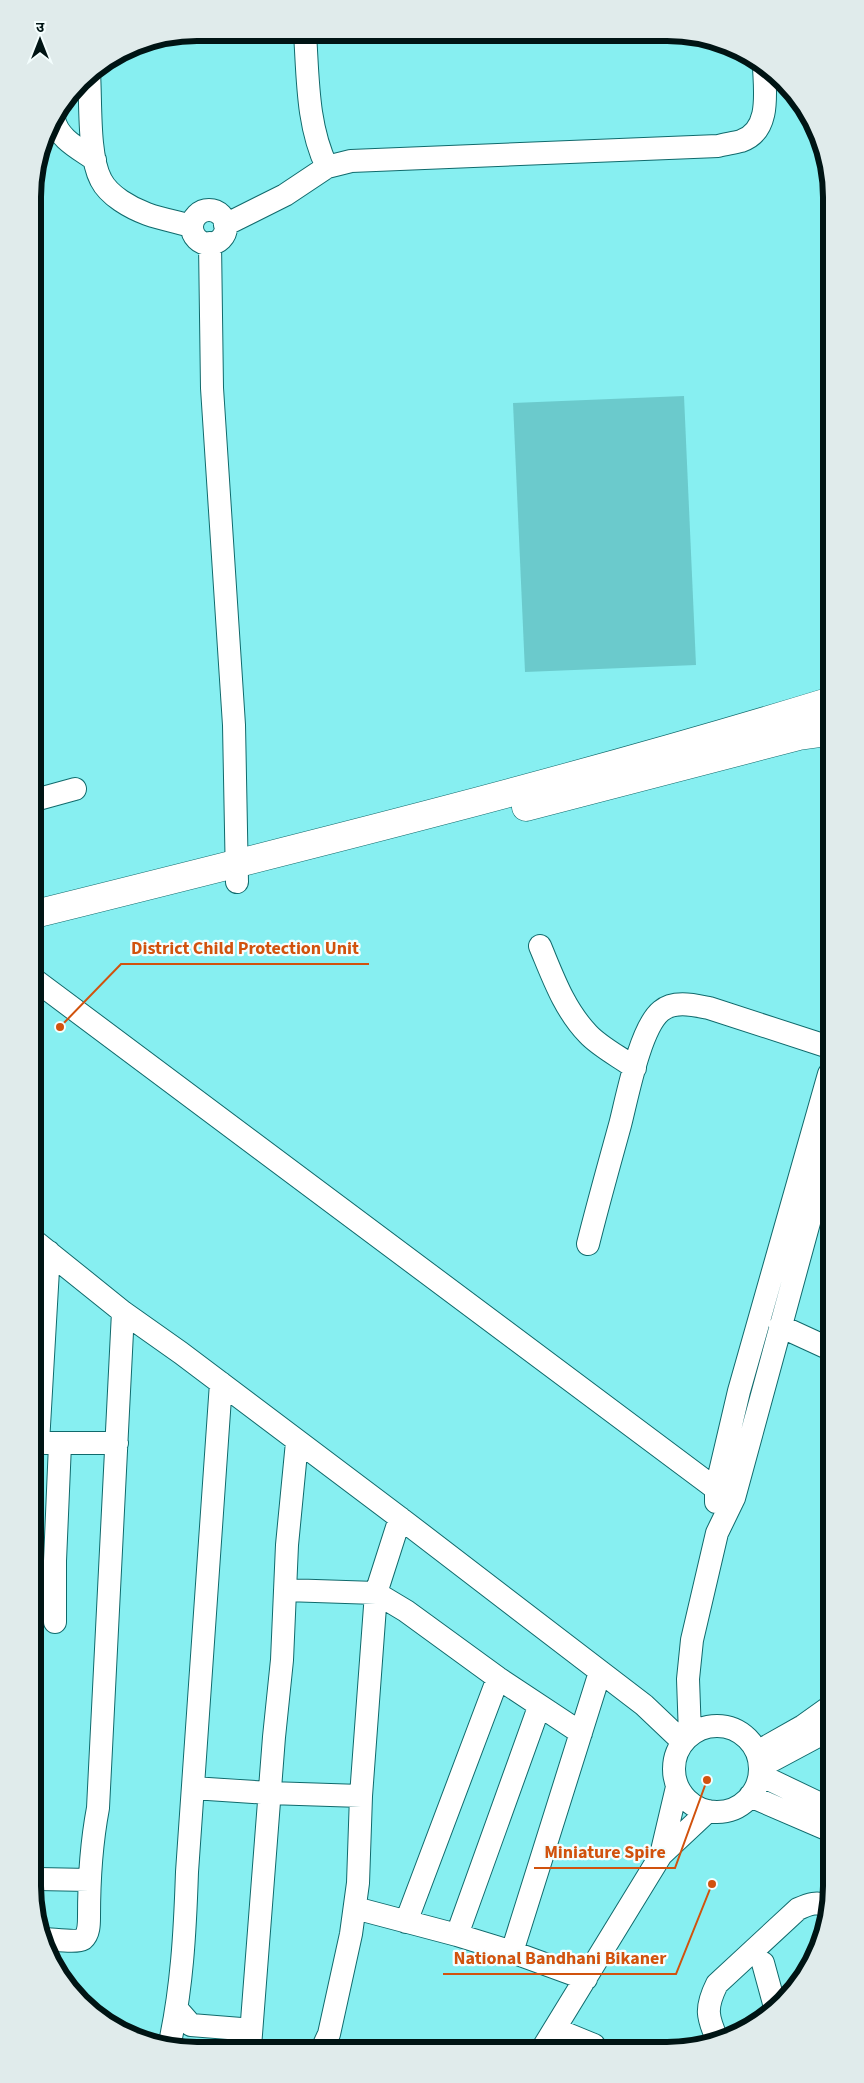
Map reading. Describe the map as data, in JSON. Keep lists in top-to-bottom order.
{
  "places": ["District Child Protection Unit", "Miniature Spire", "National Bandhani Bikaner"],
  "north": "top"
}
